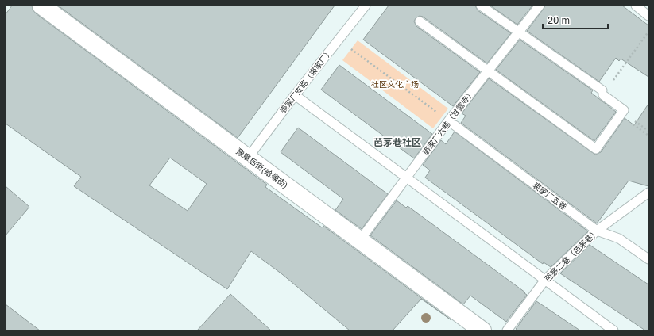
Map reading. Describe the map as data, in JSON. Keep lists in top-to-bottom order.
{
  "streets": {
    "street": ["豫章后街(蛤蟆街)"],
    "lane": [
      "裘家厂支路（裘家厂）",
      "裘家厂六巷（甘露寺）",
      "裘家厂五巷",
      "芭茅二巷（芭茅巷）"
    ]
  },
  "crossings": [
    ["裘家厂支路（裘家厂）", "豫章后街(蛤蟆街)"],
    ["裘家厂六巷（甘露寺）", "豫章后街(蛤蟆街)"],
    ["裘家厂五巷", "芭茅二巷（芭茅巷）"]
  ],
  "districts": ["芭茅巷社区"],
  "parks": ["社区文化广场"],
  "scale_bar": "20 m"
}
